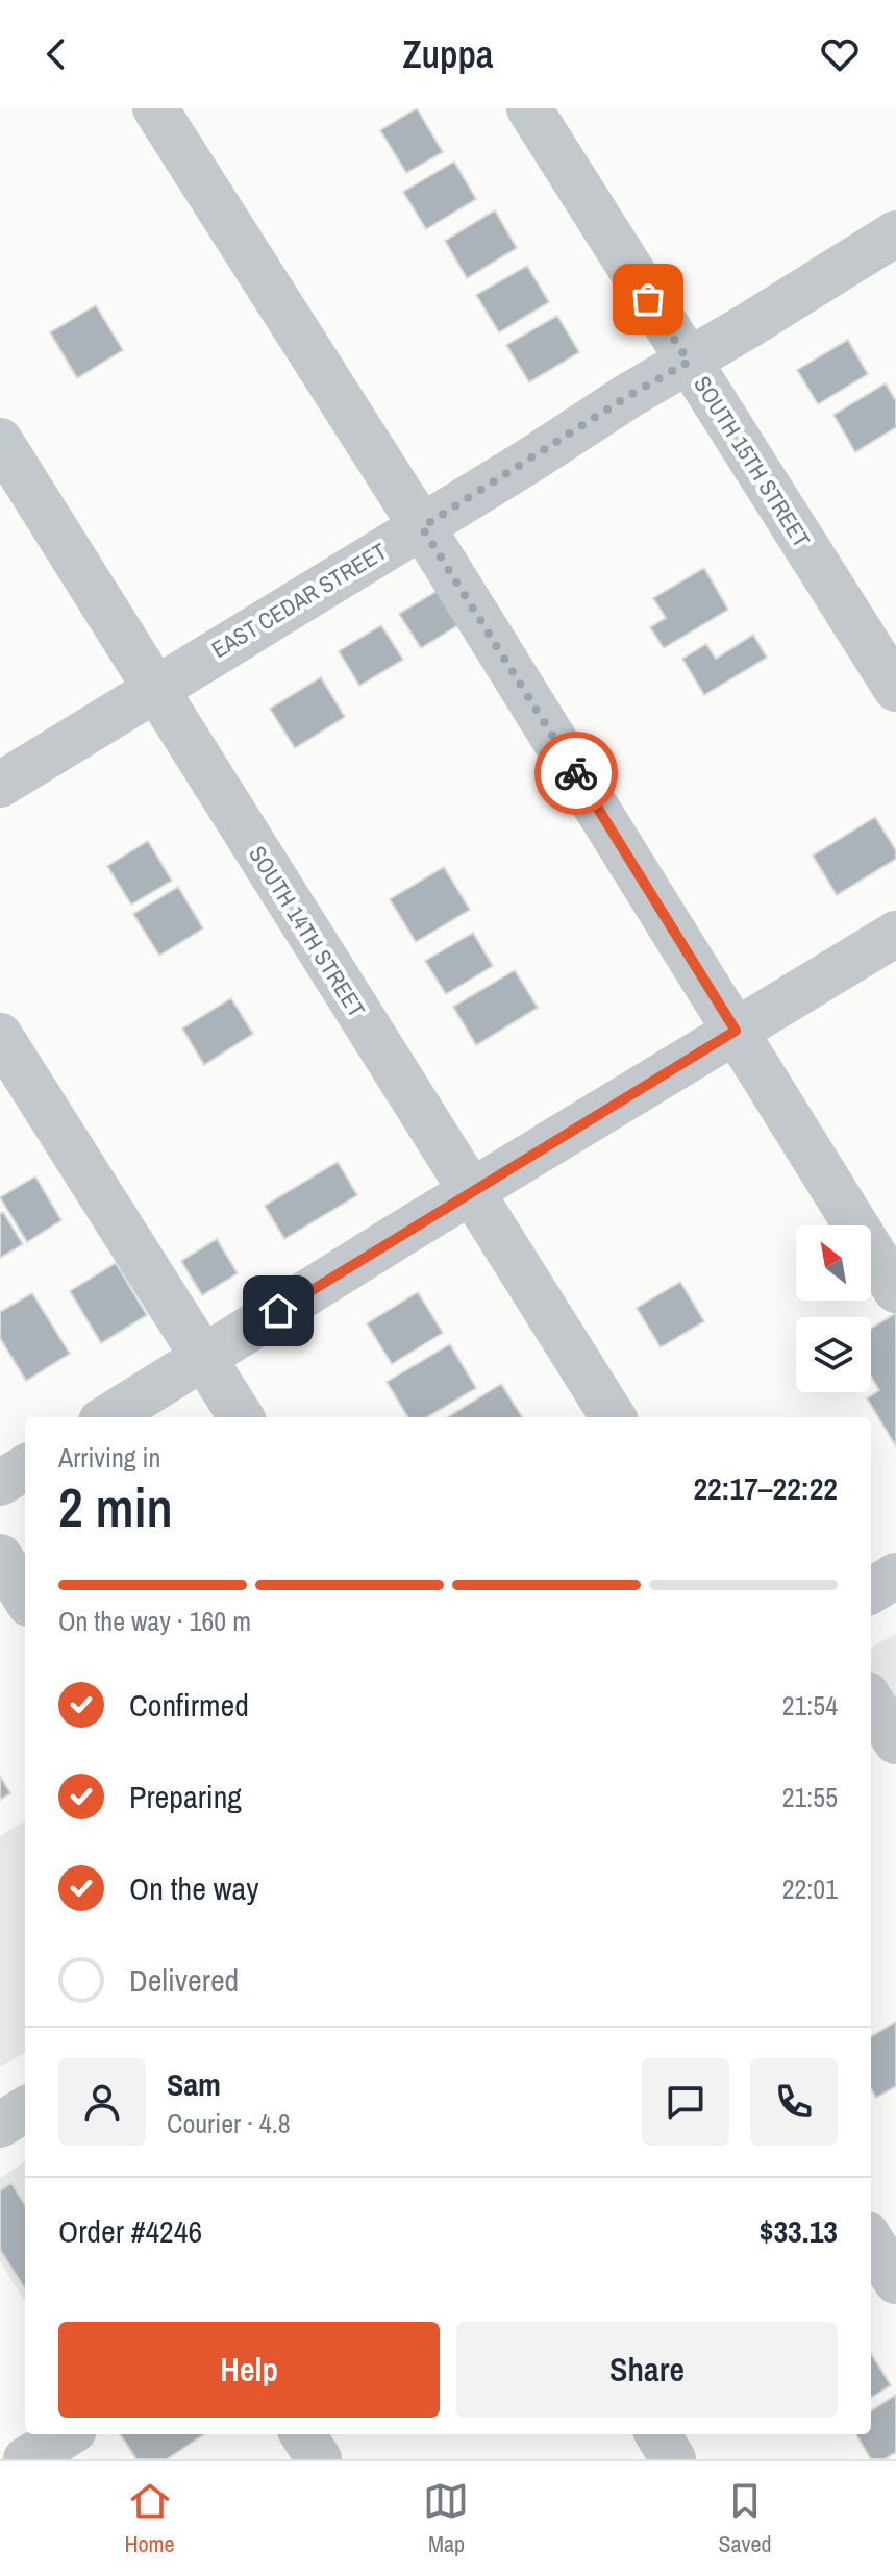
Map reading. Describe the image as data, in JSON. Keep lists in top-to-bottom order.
{
  "streets": {
    "street": ["SOUTH 15TH STREET", "EAST CEDAR STREET", "SOUTH 14TH STREET"]
  },
  "crossings": [
    ["SOUTH 15TH STREET", "EAST CEDAR STREET"],
    ["EAST CEDAR STREET", "SOUTH 14TH STREET"]
  ],
  "north": "top left",
  "page": {
    "header": "Zuppa",
    "heading": ["2 min", "Arriving in", "22:17–22:22"],
    "panel": [
      "Sam",
      "Courier · 4.8",
      "Order #4246",
      "$33.13"
    ],
    "bar": "On the way · 160 m",
    "list": [
      ["Confirmed", "21:54"],
      ["Preparing", "21:55"],
      ["On the way", "22:01"],
      "Delivered"
    ],
    "buttons": ["Help", "Share"],
    "tabs": ["Home", "Map", "Saved"]
  }
}
